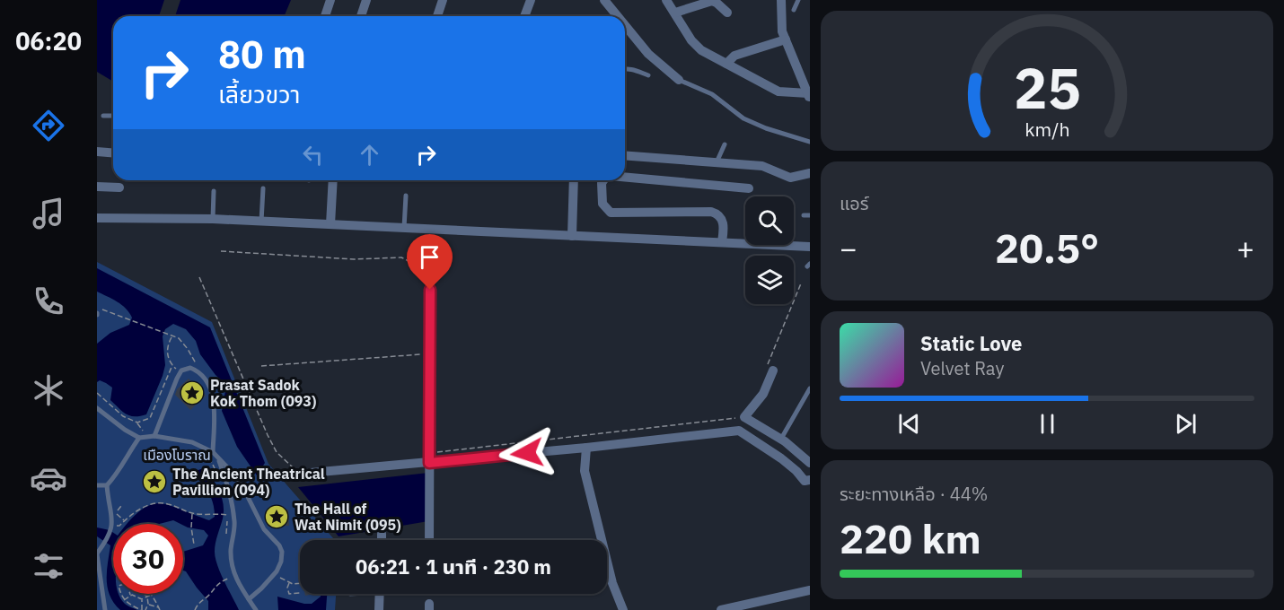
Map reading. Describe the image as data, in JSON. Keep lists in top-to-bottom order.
{
  "parks": ["เมืองโบราณ"],
  "places": {
    "place": ["Prasat Sadok Kok Thom (093)", "The Ancient Theatrical Pavillion (094)", "The Hall of Wat Nimit (095)"]
  },
  "page": {
    "tabs": "06:20",
    "turn": ["80 m", "เลี้ยวขวา"],
    "tile": [
      "แอร์",
      ["ระยะทางเหลือ · 44%", "220 km"]
    ],
    "heat": ["−", "20.5°", "+"],
    "song": ["Static Love", "Velvet Ray"],
    "limit": "30",
    "trip": "06:21 · 1 นาที · 230 m",
    "gauge": ["25", "km/h"]
  }
}
